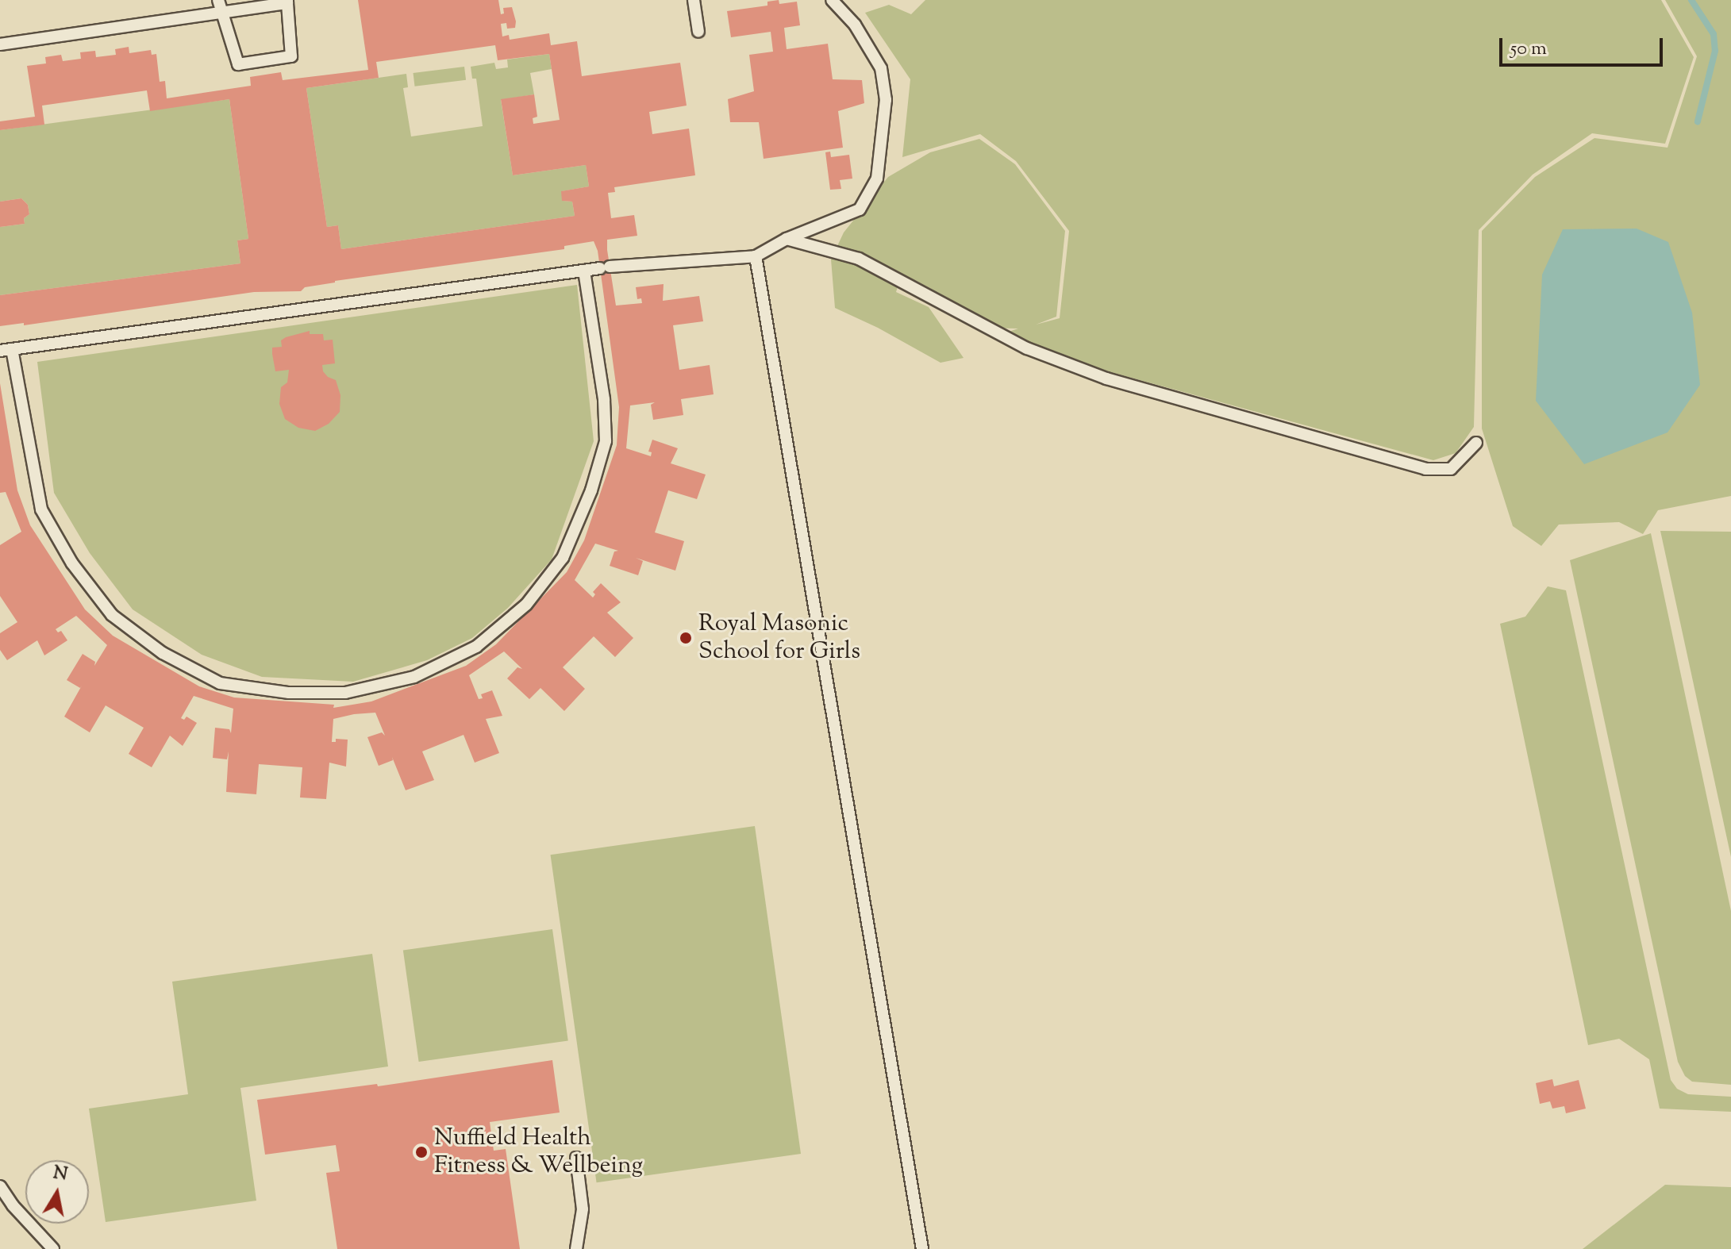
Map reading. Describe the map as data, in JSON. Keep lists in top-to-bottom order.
{
  "places": ["Royal Masonic School for Girls", "Nuffield Health Fitness & Wellbeing"],
  "scale_bar": "50 m",
  "north": "top"
}
